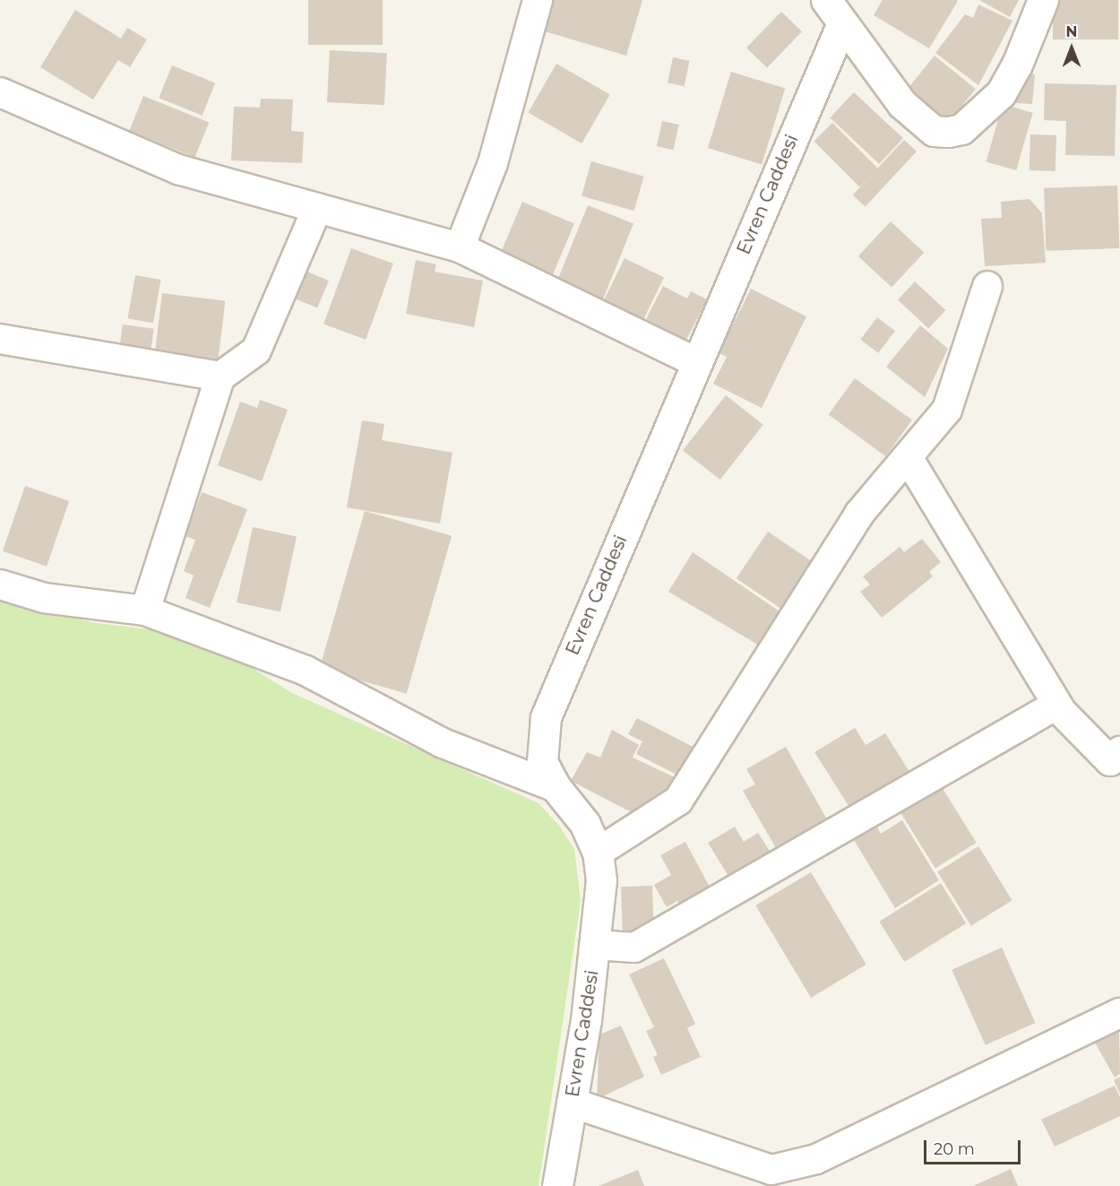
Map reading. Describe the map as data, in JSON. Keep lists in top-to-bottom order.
{
  "streets": {
    "street": ["Evren Caddesi"]
  },
  "scale_bar": "20 m",
  "north": "top"
}
